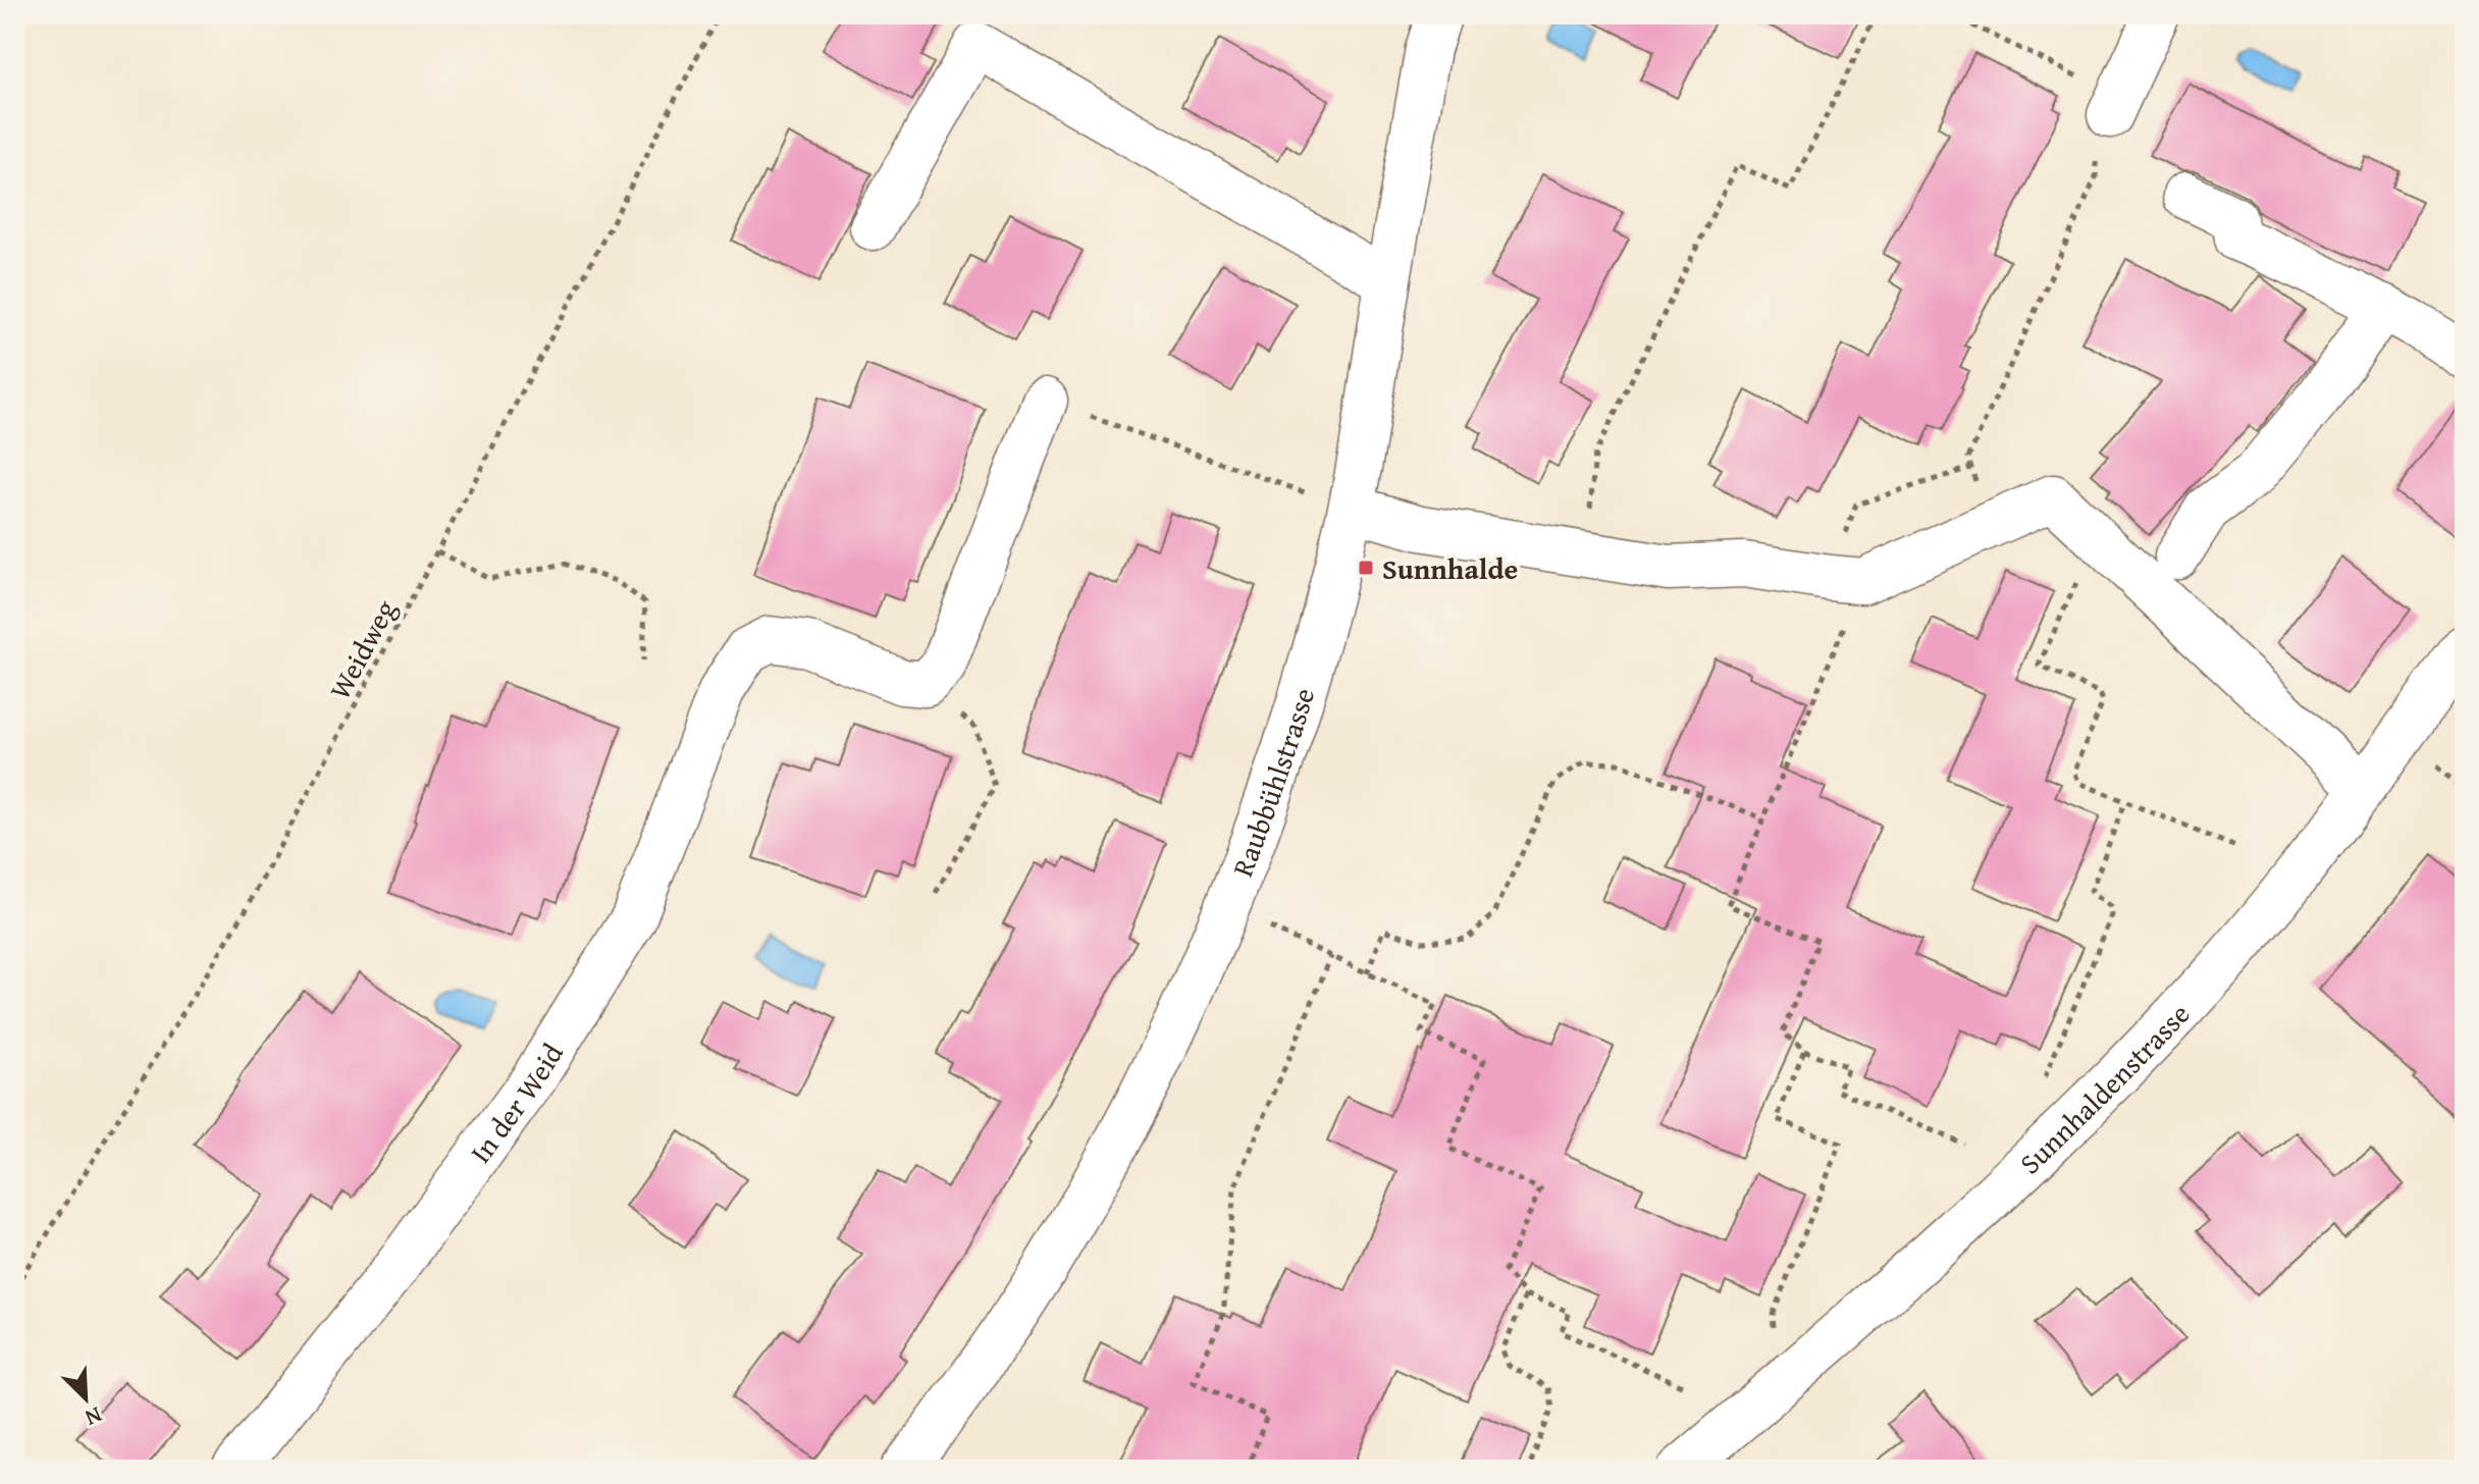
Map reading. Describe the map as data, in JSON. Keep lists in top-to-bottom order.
{
  "streets": {
    "street": ["Raubbühlstrasse", "Sunnhaldenstrasse", "In der Weid"],
    "path": ["Weidweg"]
  },
  "places": {
    "transit": ["Sunnhalde"]
  },
  "north": "bottom right"
}
